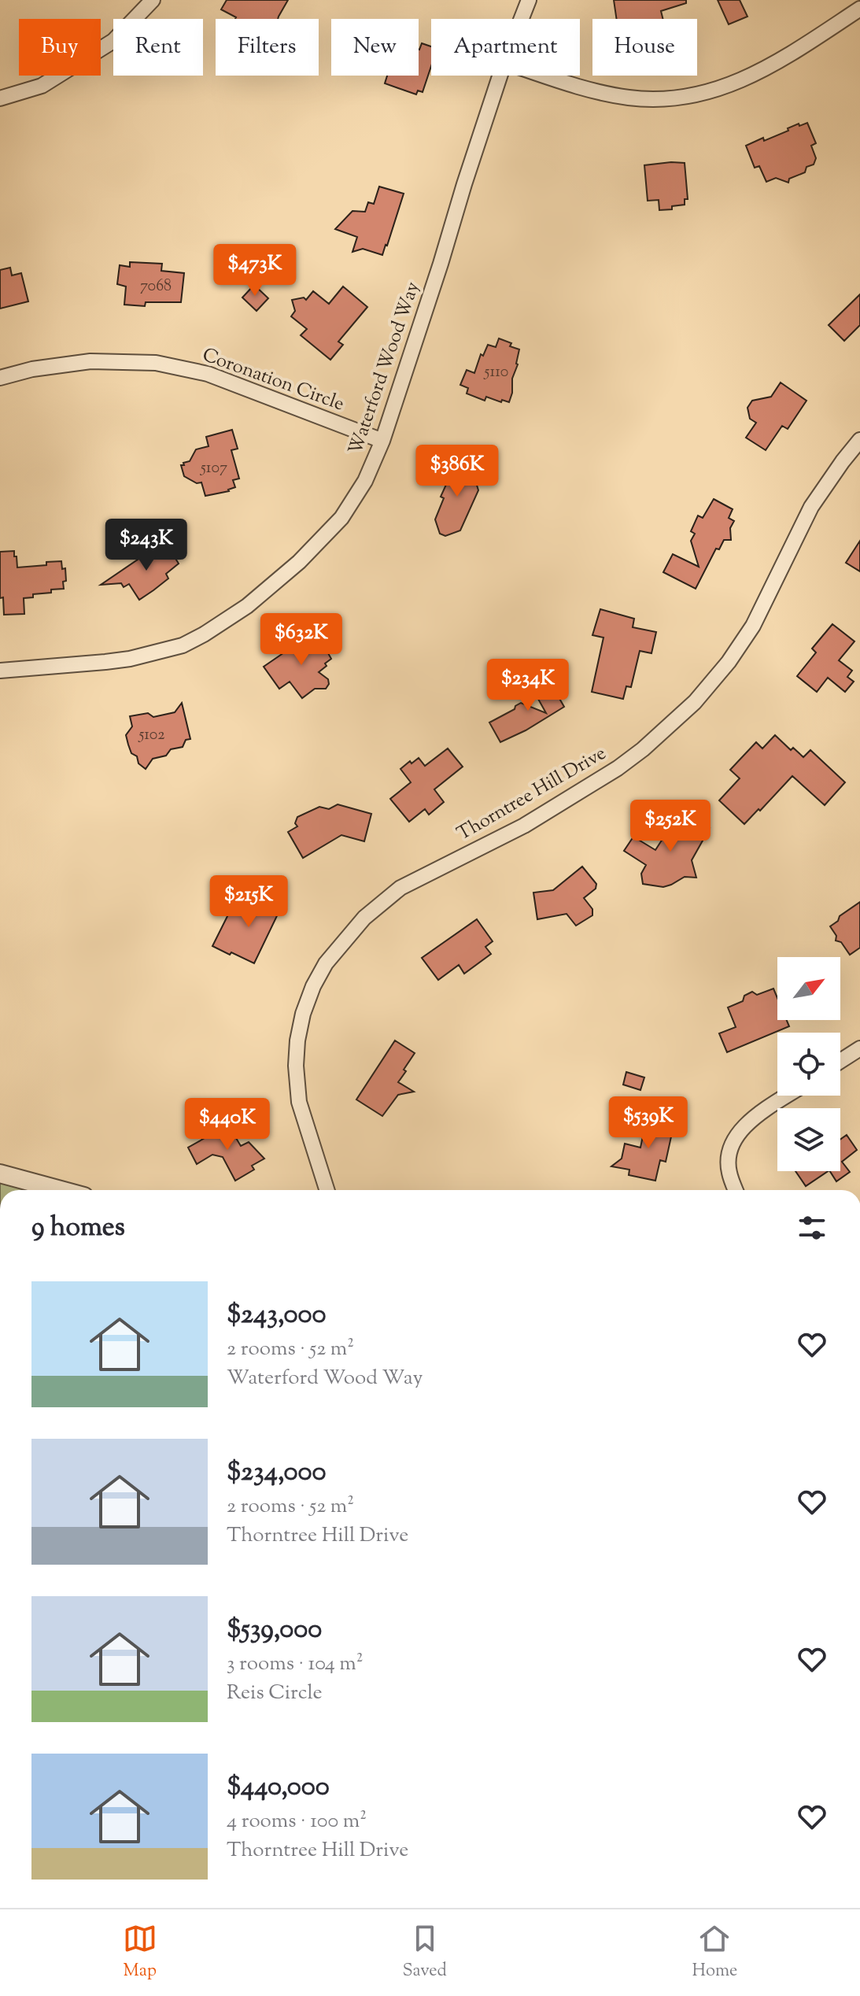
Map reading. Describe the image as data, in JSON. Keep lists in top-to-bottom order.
{
  "streets": {
    "street": ["Waterford Wood Way", "Coronation Circle", "Thorntree Hill Drive"]
  },
  "crossings": [
    ["Waterford Wood Way", "Coronation Circle"]
  ],
  "house_numbers": [
    "7068",
    "5110",
    "5107",
    "5102"
  ],
  "north": "top right",
  "page": {
    "chip": [
      "Buy",
      "Rent",
      "Filters",
      "New",
      "Apartment",
      "House"
    ],
    "price": [
      "$473K",
      "$386K",
      "$243K",
      "$632K",
      "$234K",
      "$252K",
      "$215K",
      "$539K",
      "$440K"
    ],
    "heading": "9 homes",
    "list": [
      {
        "name": "$243,000",
        "note": "2 rooms · 52 m² · Waterford Wood Way"
      },
      {
        "name": "$234,000",
        "note": "2 rooms · 52 m² · Thorntree Hill Drive"
      },
      {
        "name": "$539,000",
        "note": "3 rooms · 104 m² · Reis Circle"
      },
      {
        "name": "$440,000",
        "note": "4 rooms · 100 m² · Thorntree Hill Drive"
      }
    ],
    "tabs": ["Map", "Saved", "Home"]
  }
}
